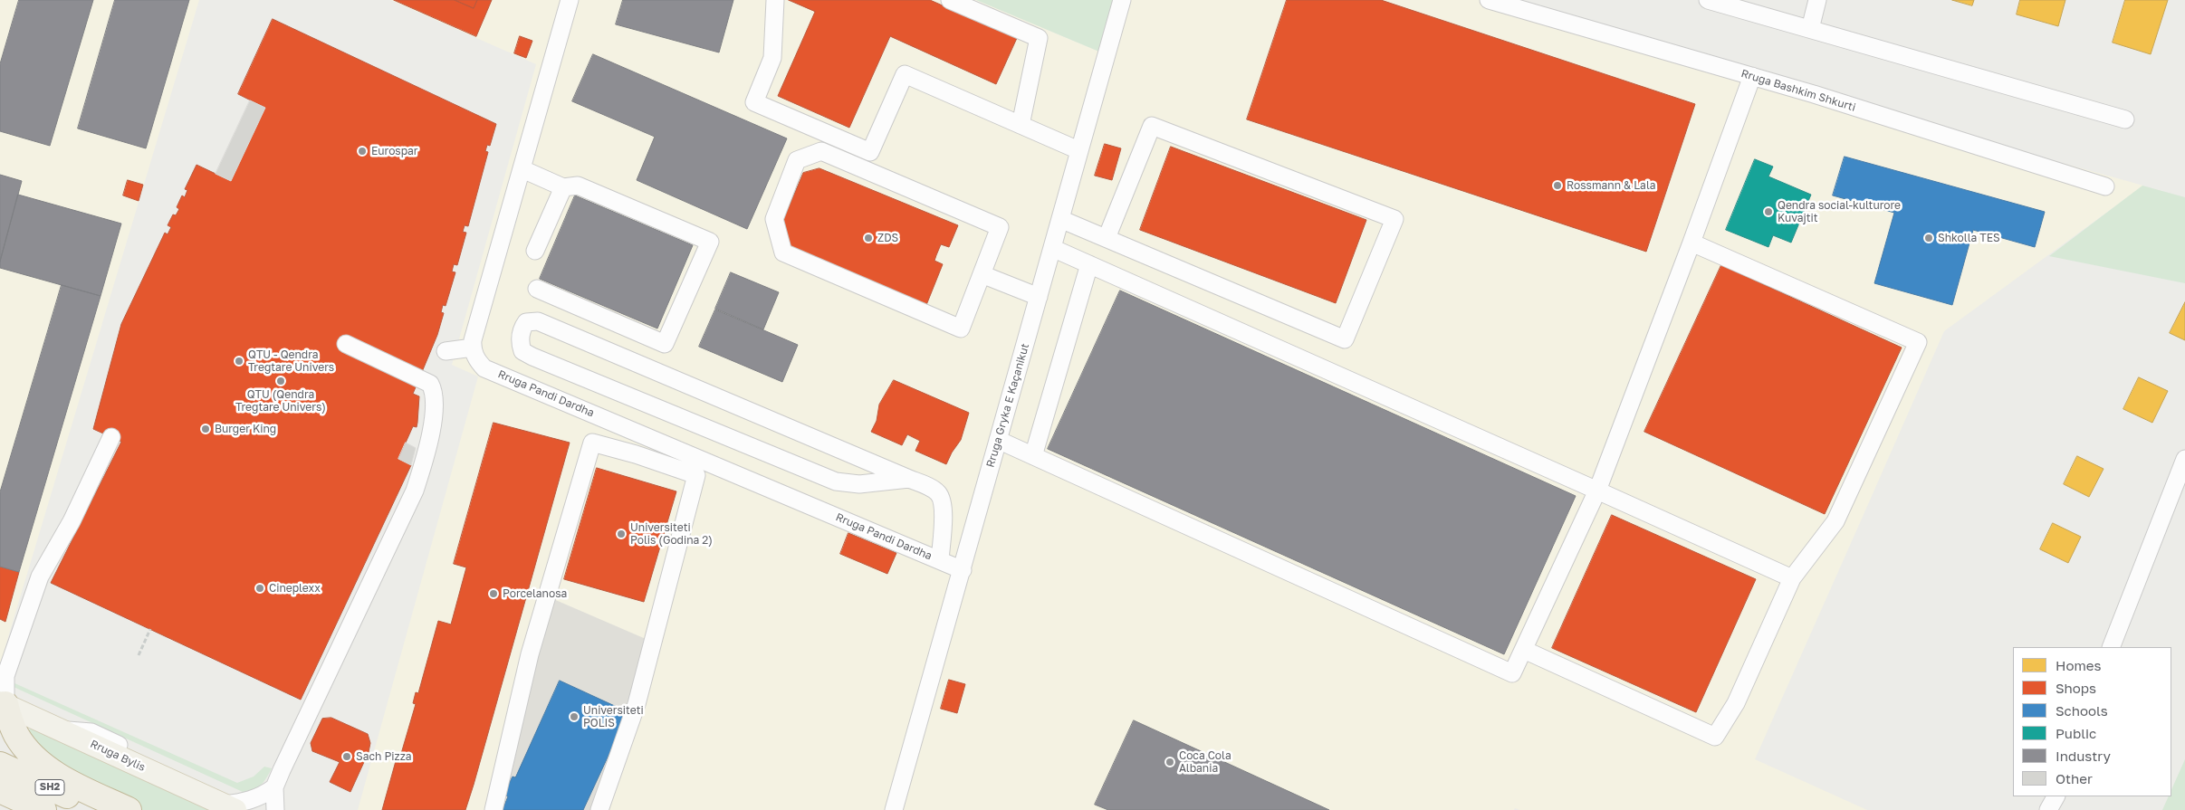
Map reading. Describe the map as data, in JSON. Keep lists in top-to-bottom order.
{
  "streets": {
    "highway": ["SH2"],
    "main road": ["Rruga Bylis"],
    "street": ["Rruga Bashkim Shkurti", "Rruga Pandi Dardha", "Rruga Gryka E Kaçanikut"]
  },
  "crossings": [
    ["Rruga Pandi Dardha", "Rruga Gryka E Kaçanikut"]
  ],
  "places": [
    "Eurospar",
    "Rossmann & Lala",
    "Qendra social-kulturore Kuvajtit",
    "ZDS",
    "Shkolla TES",
    "QTU - Qendra Tregtare Univers",
    "QTU (Qendra Tregtare Univers)",
    "Burger King",
    "Universiteti Polis (Godina 2)",
    "Cineplexx",
    "Porcelanosa",
    "Universiteti POLIS",
    "Sach Pizza",
    "Coca Cola Albania"
  ],
  "legend": [
    "Homes",
    "Shops",
    "Schools",
    "Public",
    "Industry",
    "Other"
  ]
}
